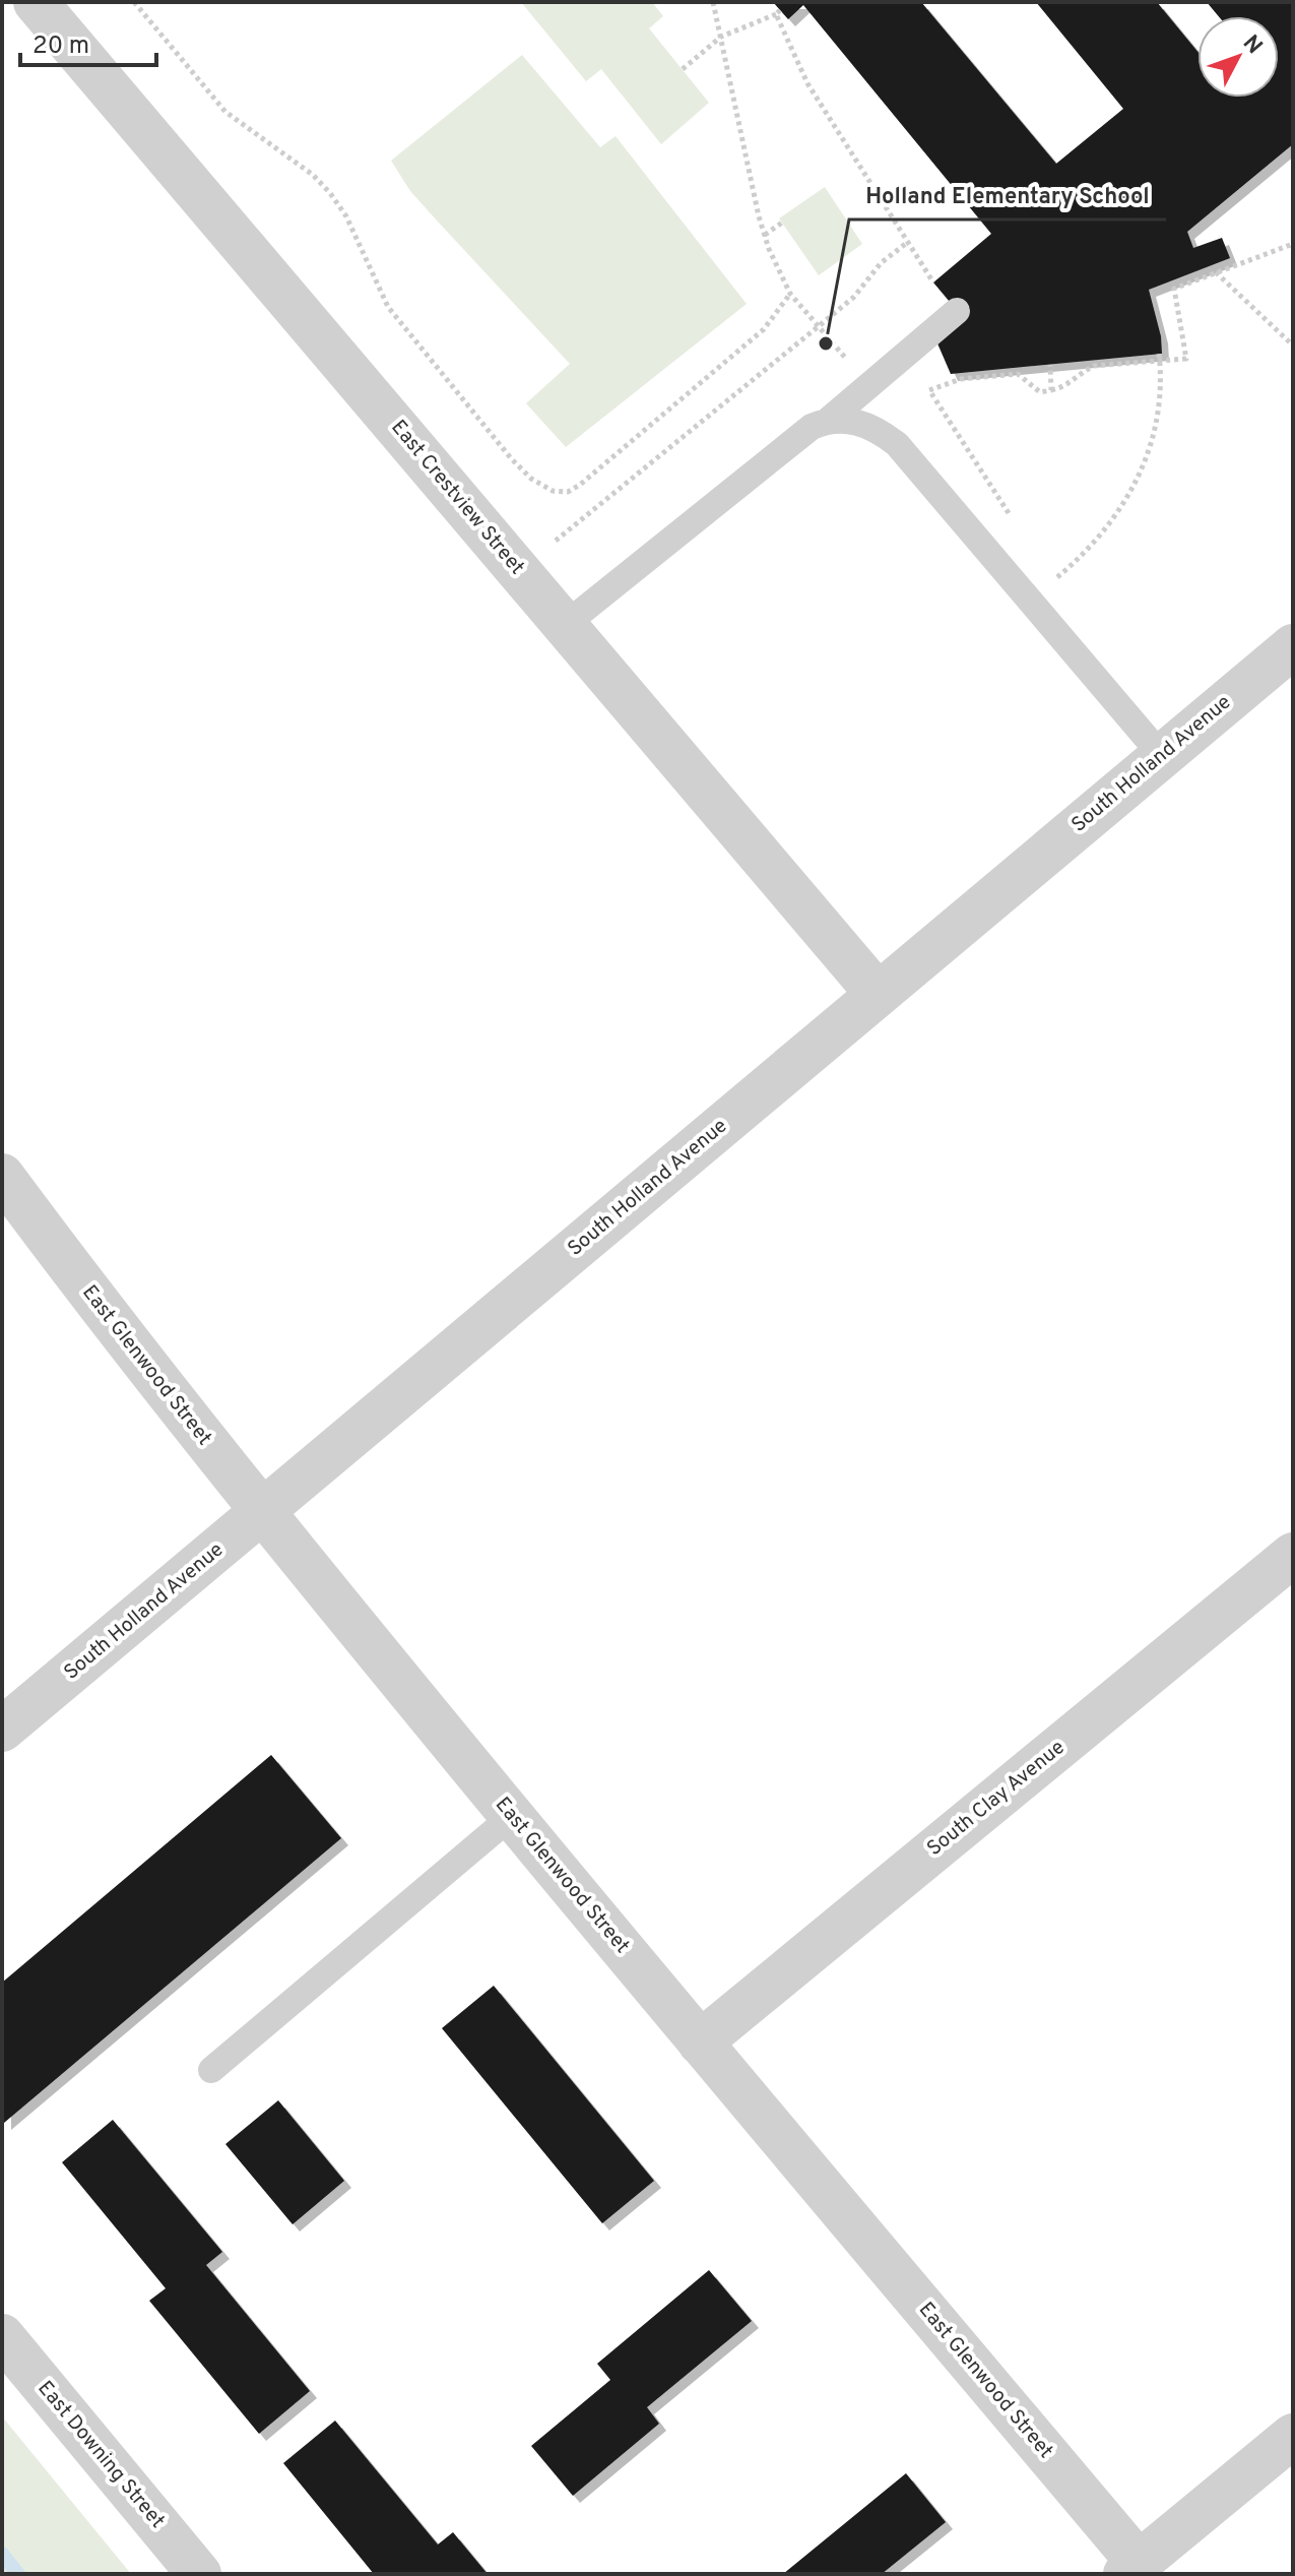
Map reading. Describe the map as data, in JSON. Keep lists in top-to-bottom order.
{
  "streets": {
    "street": [
      "East Crestview Street",
      "South Holland Avenue",
      "East Glenwood Street",
      "South Clay Avenue",
      "East Downing Street"
    ]
  },
  "crossings": [
    ["East Crestview Street", "South Holland Avenue"],
    ["South Holland Avenue", "East Glenwood Street"],
    ["East Glenwood Street", "South Clay Avenue"]
  ],
  "places": ["Holland Elementary School"],
  "scale_bar": "20 m",
  "north": "top right"
}
